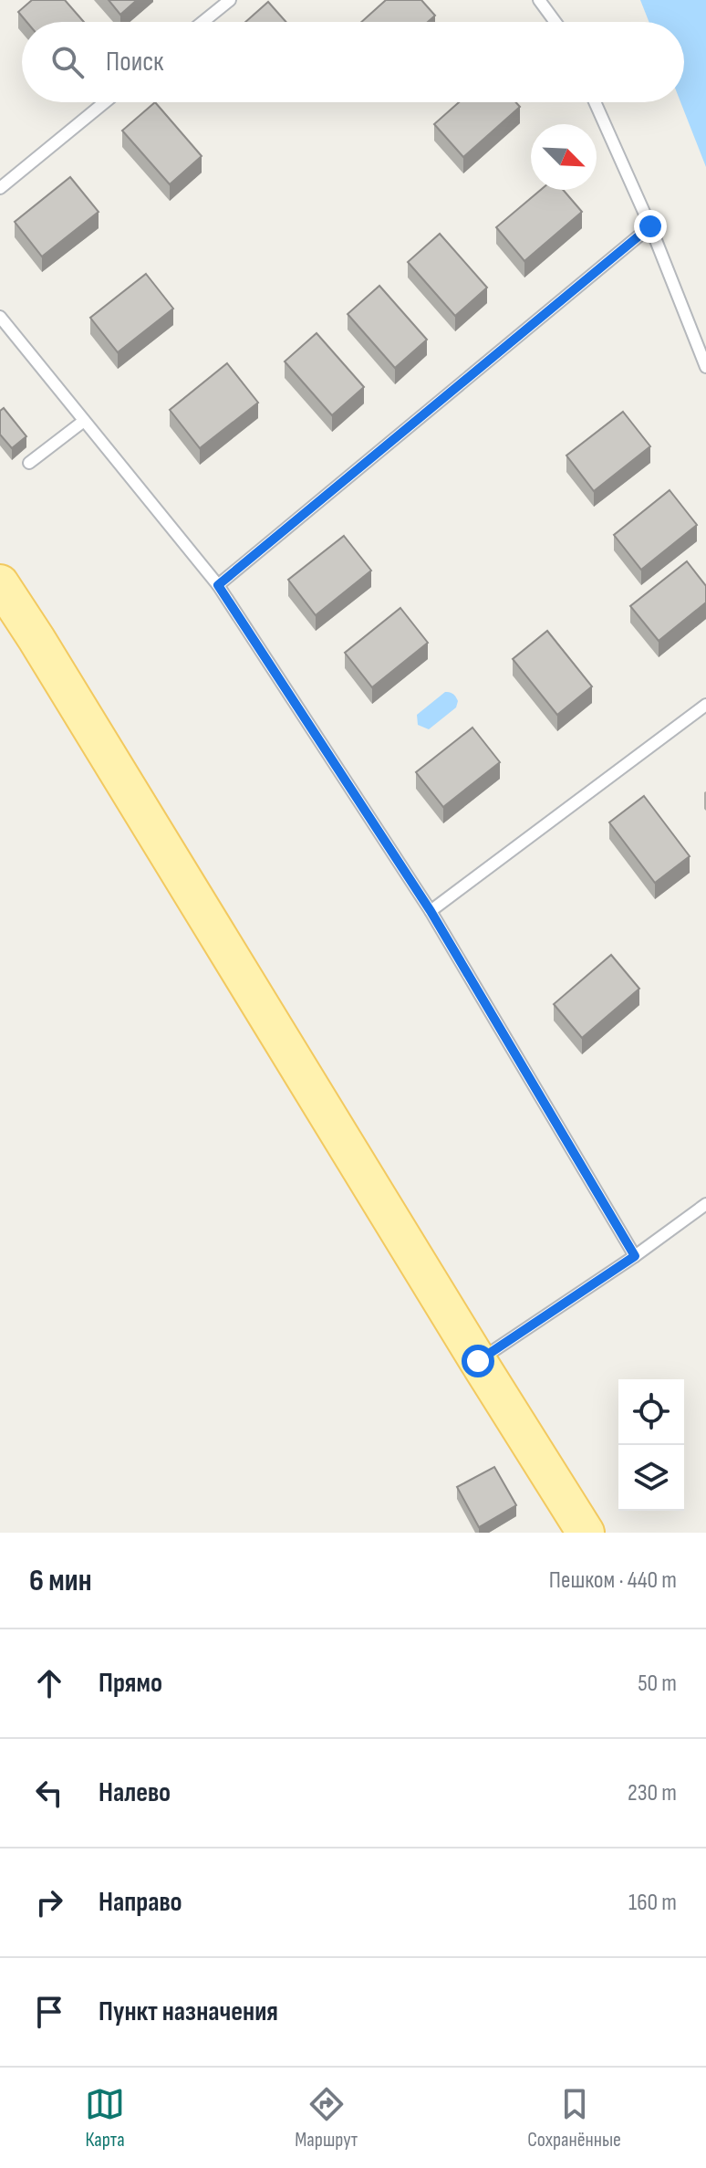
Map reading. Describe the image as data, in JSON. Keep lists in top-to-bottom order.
{
  "north": "bottom right",
  "page": {
    "search": "Поиск",
    "heading": ["6 мин", "Пешком · 440 m"],
    "list": [
      ["Прямо", "50 m"],
      ["Налево", "230 m"],
      ["Направо", "160 m"],
      "Пункт назначения"
    ],
    "nav": ["Карта", "Маршрут", "Сохранённые"]
  }
}
